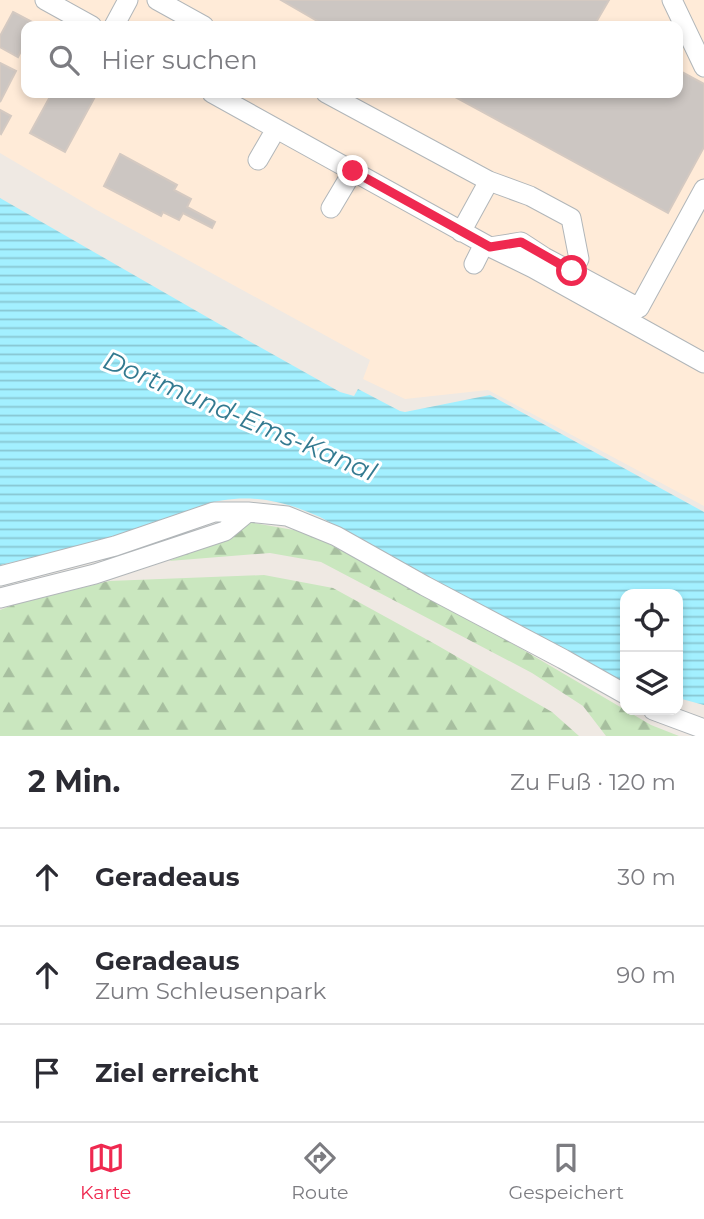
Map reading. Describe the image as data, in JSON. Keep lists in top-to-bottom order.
{
  "water": ["Dortmund-Ems-Kanal"],
  "page": {
    "search": "Hier suchen",
    "heading": ["2 Min.", "Zu Fuß · 120 m"],
    "list": [
      ["Geradeaus", "30 m"],
      ["Geradeaus", "Zum Schleusenpark", "90 m"],
      "Ziel erreicht"
    ],
    "nav": ["Karte", "Route", "Gespeichert"]
  }
}
